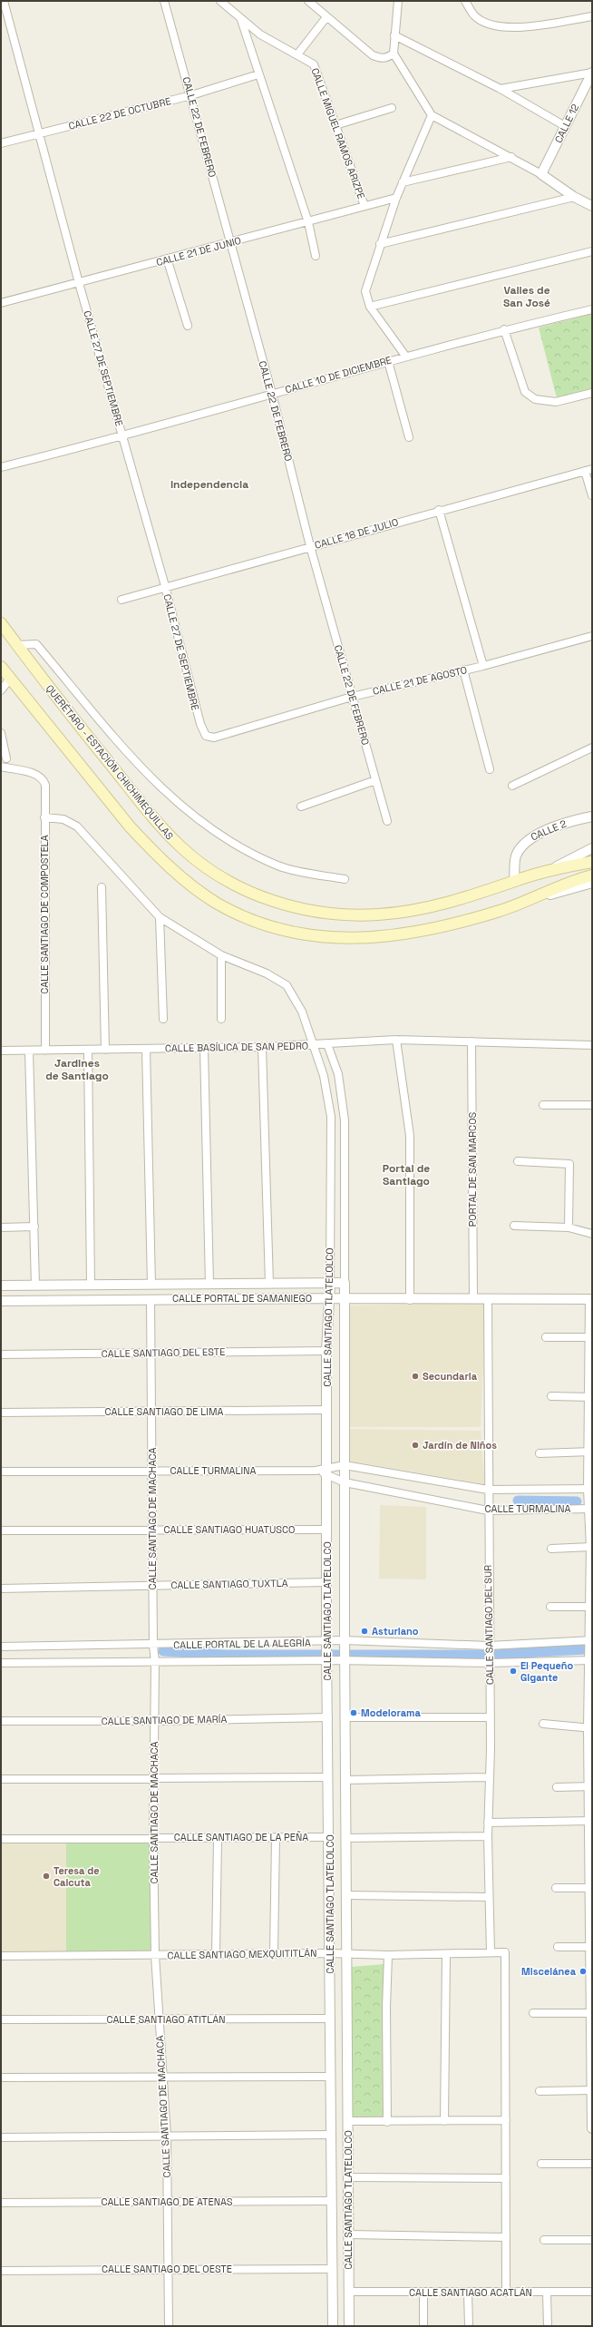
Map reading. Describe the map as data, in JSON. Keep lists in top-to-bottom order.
{
  "streets": {
    "main road": ["QUERÉTARO - ESTACIÓN CHICHIMEQUILLAS"],
    "street": [
      "CALLE 22 DE OCTUBRE",
      "CALLE 12",
      "CALLE 22 DE FEBRERO",
      "CALLE MIGUEL RAMOS ARIZPE",
      "CALLE 21 DE JUNIO",
      "CALLE 27 DE SEPTIEMBRE",
      "CALLE 10 DE DICIEMBRE",
      "CALLE 18 DE JULIO",
      "CALLE 21 DE AGOSTO",
      "CALLE 2",
      "CALLE SANTIAGO DE COMPOSTELA",
      "CALLE BASÍLICA DE SAN PEDRO",
      "PORTAL DE SAN MARCOS",
      "CALLE PORTAL DE SAMANIEGO",
      "CALLE SANTIAGO TLATELOLCO",
      "CALLE SANTIAGO DEL ESTE",
      "CALLE SANTIAGO DE LIMA",
      "CALLE TURMALINA",
      "CALLE SANTIAGO DE MACHACA",
      "CALLE SANTIAGO HUATUSCO",
      "CALLE SANTIAGO TUXTLA",
      "CALLE SANTIAGO DEL SUR",
      "CALLE PORTAL DE LA ALEGRÍA",
      "CALLE SANTIAGO DE MARÍA",
      "CALLE SANTIAGO DE LA PEÑA",
      "CALLE SANTIAGO MEXQUITITLÁN",
      "CALLE SANTIAGO ATITLÁN",
      "CALLE SANTIAGO DE ATENAS",
      "CALLE SANTIAGO DEL OESTE",
      "CALLE SANTIAGO ACATLÁN"
    ]
  },
  "crossings": [
    ["CALLE 22 DE OCTUBRE", "CALLE 22 DE FEBRERO"],
    ["CALLE 22 DE OCTUBRE", "CALLE 27 DE SEPTIEMBRE"],
    ["CALLE 22 DE FEBRERO", "CALLE 21 DE JUNIO"],
    ["CALLE 22 DE FEBRERO", "CALLE 10 DE DICIEMBRE"],
    ["CALLE 22 DE FEBRERO", "CALLE 18 DE JULIO"],
    ["CALLE 22 DE FEBRERO", "CALLE 21 DE AGOSTO"],
    ["CALLE MIGUEL RAMOS ARIZPE", "CALLE 21 DE JUNIO"],
    ["CALLE 21 DE JUNIO", "CALLE 27 DE SEPTIEMBRE"],
    ["CALLE 27 DE SEPTIEMBRE", "CALLE 10 DE DICIEMBRE"],
    ["CALLE 27 DE SEPTIEMBRE", "CALLE 18 DE JULIO"],
    ["CALLE 27 DE SEPTIEMBRE", "CALLE 21 DE AGOSTO"],
    ["QUERÉTARO - ESTACIÓN CHICHIMEQUILLAS", "CALLE 2"],
    ["CALLE SANTIAGO DE COMPOSTELA", "CALLE BASÍLICA DE SAN PEDRO"],
    ["CALLE SANTIAGO DE COMPOSTELA", "CALLE SANTIAGO TLATELOLCO"],
    ["CALLE BASÍLICA DE SAN PEDRO", "PORTAL DE SAN MARCOS"],
    ["CALLE BASÍLICA DE SAN PEDRO", "CALLE SANTIAGO TLATELOLCO"],
    ["PORTAL DE SAN MARCOS", "CALLE PORTAL DE SAMANIEGO"],
    ["CALLE PORTAL DE SAMANIEGO", "CALLE SANTIAGO TLATELOLCO"],
    ["CALLE PORTAL DE SAMANIEGO", "CALLE SANTIAGO DE MACHACA"],
    ["CALLE PORTAL DE SAMANIEGO", "CALLE SANTIAGO DEL SUR"],
    ["CALLE SANTIAGO TLATELOLCO", "CALLE SANTIAGO DEL ESTE"],
    ["CALLE SANTIAGO TLATELOLCO", "CALLE SANTIAGO DE LIMA"],
    ["CALLE SANTIAGO TLATELOLCO", "CALLE TURMALINA"],
    ["CALLE SANTIAGO TLATELOLCO", "CALLE SANTIAGO HUATUSCO"],
    ["CALLE SANTIAGO TLATELOLCO", "CALLE SANTIAGO TUXTLA"],
    ["CALLE SANTIAGO TLATELOLCO", "CALLE PORTAL DE LA ALEGRÍA"],
    ["CALLE SANTIAGO TLATELOLCO", "CALLE SANTIAGO DE MARÍA"],
    ["CALLE SANTIAGO TLATELOLCO", "CALLE SANTIAGO DE LA PEÑA"],
    ["CALLE SANTIAGO TLATELOLCO", "CALLE SANTIAGO MEXQUITITLÁN"],
    ["CALLE SANTIAGO TLATELOLCO", "CALLE SANTIAGO ATITLÁN"],
    ["CALLE SANTIAGO TLATELOLCO", "CALLE SANTIAGO DE ATENAS"],
    ["CALLE SANTIAGO TLATELOLCO", "CALLE SANTIAGO DEL OESTE"],
    ["CALLE SANTIAGO TLATELOLCO", "CALLE SANTIAGO ACATLÁN"],
    ["CALLE SANTIAGO DEL ESTE", "CALLE SANTIAGO DE MACHACA"],
    ["CALLE SANTIAGO DE LIMA", "CALLE SANTIAGO DE MACHACA"],
    ["CALLE TURMALINA", "CALLE SANTIAGO DE MACHACA"],
    ["CALLE TURMALINA", "CALLE SANTIAGO DEL SUR"],
    ["CALLE SANTIAGO DE MACHACA", "CALLE SANTIAGO HUATUSCO"],
    ["CALLE SANTIAGO DE MACHACA", "CALLE SANTIAGO TUXTLA"],
    ["CALLE SANTIAGO DE MACHACA", "CALLE PORTAL DE LA ALEGRÍA"],
    ["CALLE SANTIAGO DE MACHACA", "CALLE SANTIAGO DE MARÍA"],
    ["CALLE SANTIAGO DE MACHACA", "CALLE SANTIAGO DE LA PEÑA"],
    ["CALLE SANTIAGO DE MACHACA", "CALLE SANTIAGO MEXQUITITLÁN"],
    ["CALLE SANTIAGO DE MACHACA", "CALLE SANTIAGO ATITLÁN"],
    ["CALLE SANTIAGO DE MACHACA", "CALLE SANTIAGO DE ATENAS"],
    ["CALLE SANTIAGO DE MACHACA", "CALLE SANTIAGO DEL OESTE"],
    ["CALLE SANTIAGO DEL SUR", "CALLE PORTAL DE LA ALEGRÍA"],
    ["CALLE SANTIAGO DEL SUR", "CALLE SANTIAGO MEXQUITITLÁN"]
  ],
  "districts": [
    "Valles de San José",
    "Independencia",
    "Jardines de Santiago",
    "Portal de Santiago"
  ],
  "places": [
    "Secundaria",
    "Jardín de Niños",
    "Asturiano",
    "El Pequeño Gigante",
    "Modelorama",
    "Teresa de Calcuta",
    "Miscelánea"
  ]
}
